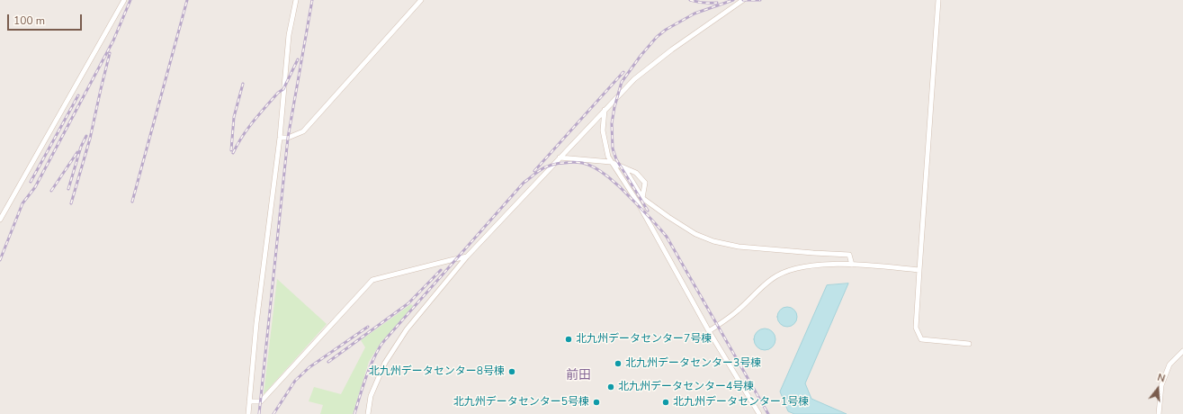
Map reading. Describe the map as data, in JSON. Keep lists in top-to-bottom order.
{
  "districts": ["前田"],
  "places": [
    "北九州データセンター7号棟",
    "北九州データセンター3号棟",
    "北九州データセンター8号棟",
    "北九州データセンター4号棟",
    "北九州データセンター5号棟",
    "北九州データセンター1号棟"
  ],
  "scale_bar": "100 m",
  "north": "top"
}
